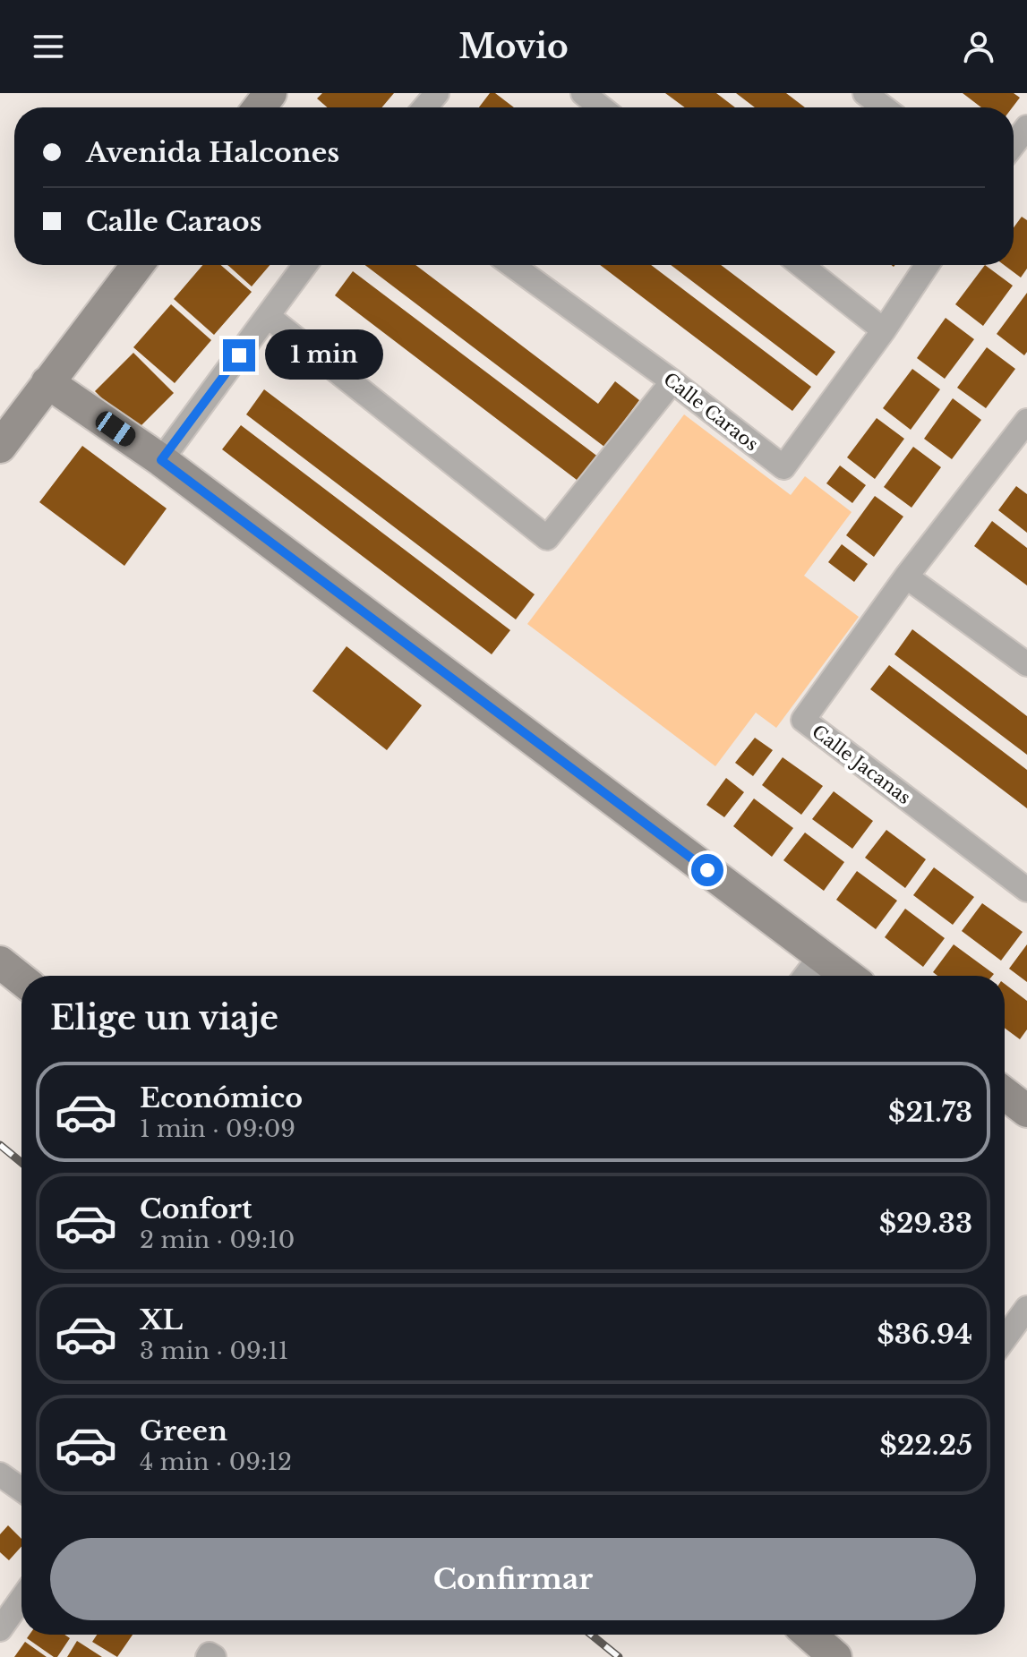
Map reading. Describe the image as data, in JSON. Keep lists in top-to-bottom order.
{
  "streets": {
    "street": ["Calle Caraos", "Calle Jacanas"]
  },
  "page": {
    "header": "Movio",
    "banner": ["Avenida Halcones", "Calle Caraos"],
    "bubble": "1 min",
    "heading": "Elige un viaje",
    "list": [
      {
        "name": "Económico",
        "note": "1 min · 09:09",
        "value": "$21.73"
      },
      {
        "name": "Confort",
        "note": "2 min · 09:10",
        "value": "$29.33"
      },
      {
        "name": "XL",
        "note": "3 min · 09:11",
        "value": "$36.94"
      },
      {
        "name": "Green",
        "note": "4 min · 09:12",
        "value": "$22.25"
      }
    ],
    "buttons": "Confirmar"
  }
}
